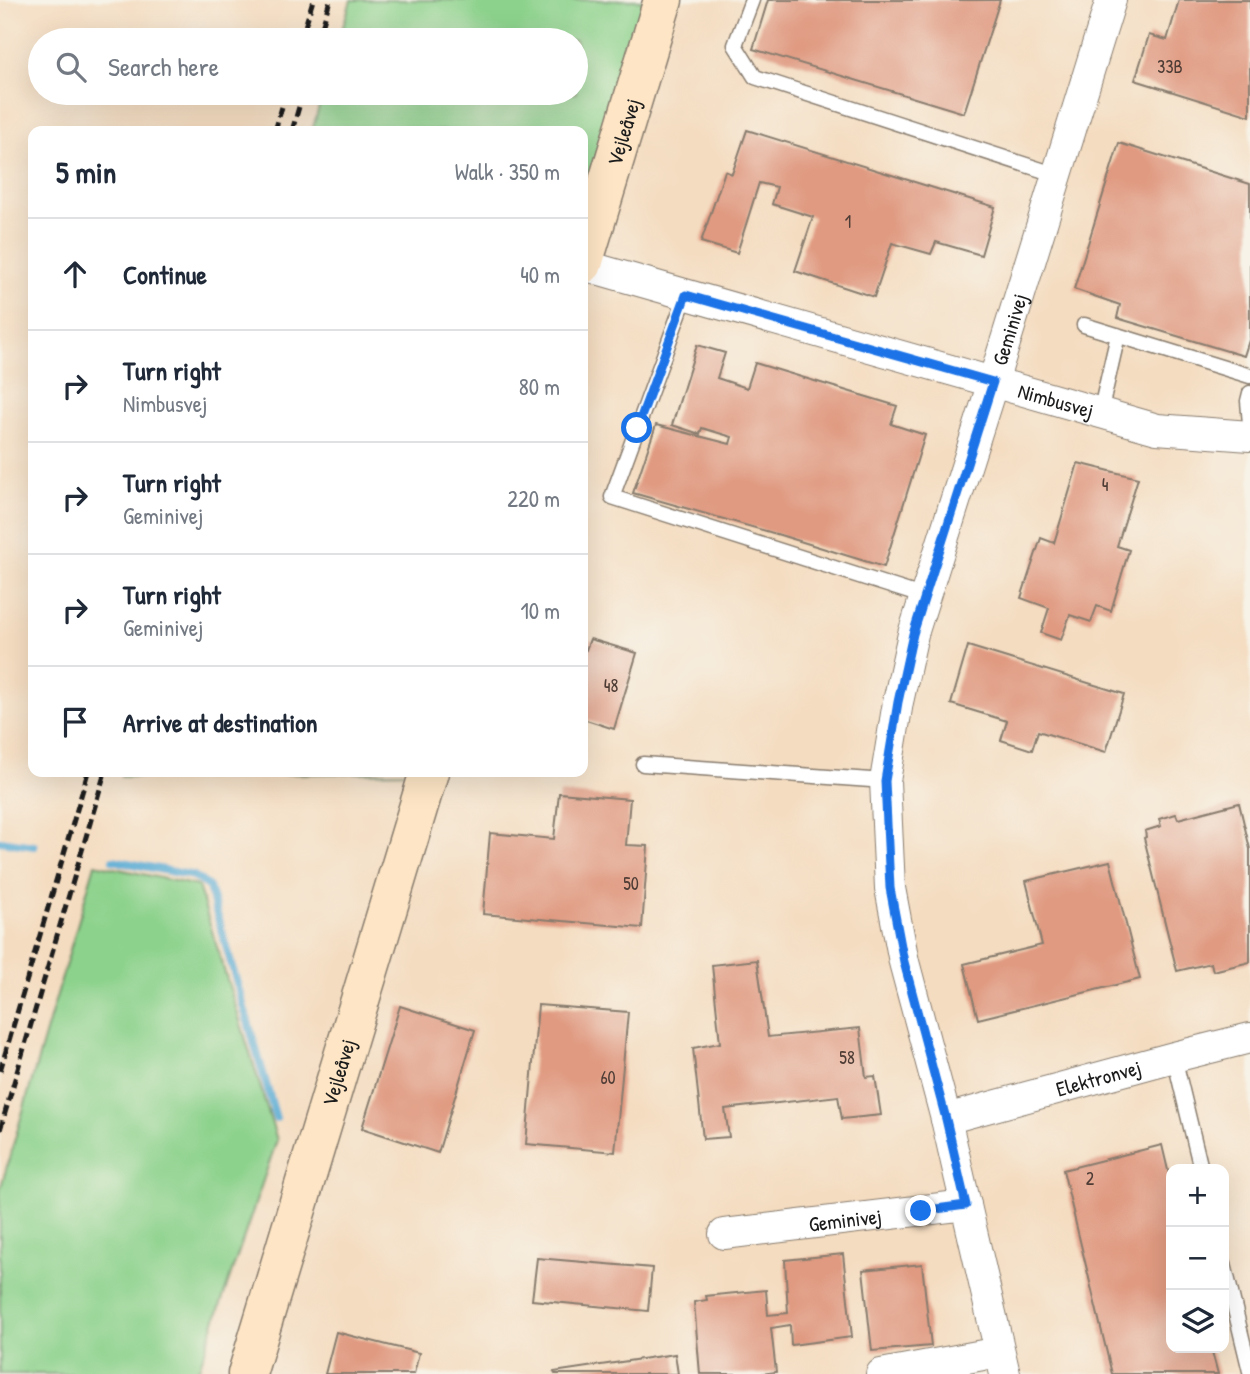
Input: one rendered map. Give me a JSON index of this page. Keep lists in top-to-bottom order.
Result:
{
  "streets": {
    "street": [
      "Vejleåvej",
      "Geminivej",
      "Nimbusvej",
      "Elektronvej"
    ]
  },
  "crossings": [
    ["Geminivej", "Nimbusvej"],
    ["Geminivej", "Elektronvej"]
  ],
  "house_numbers": [
    "33B",
    "1",
    "4",
    "48",
    "50",
    "58",
    "60",
    "2"
  ],
  "page": {
    "search": "Search here",
    "heading": ["5 min", "Walk · 350 m"],
    "list": [
      ["Continue", "40 m"],
      ["Turn right", "Nimbusvej", "80 m"],
      ["Turn right", "Geminivej", "220 m"],
      ["Turn right", "Geminivej", "10 m"],
      "Arrive at destination"
    ],
    "map_buttons": ["+", "−"]
  }
}
